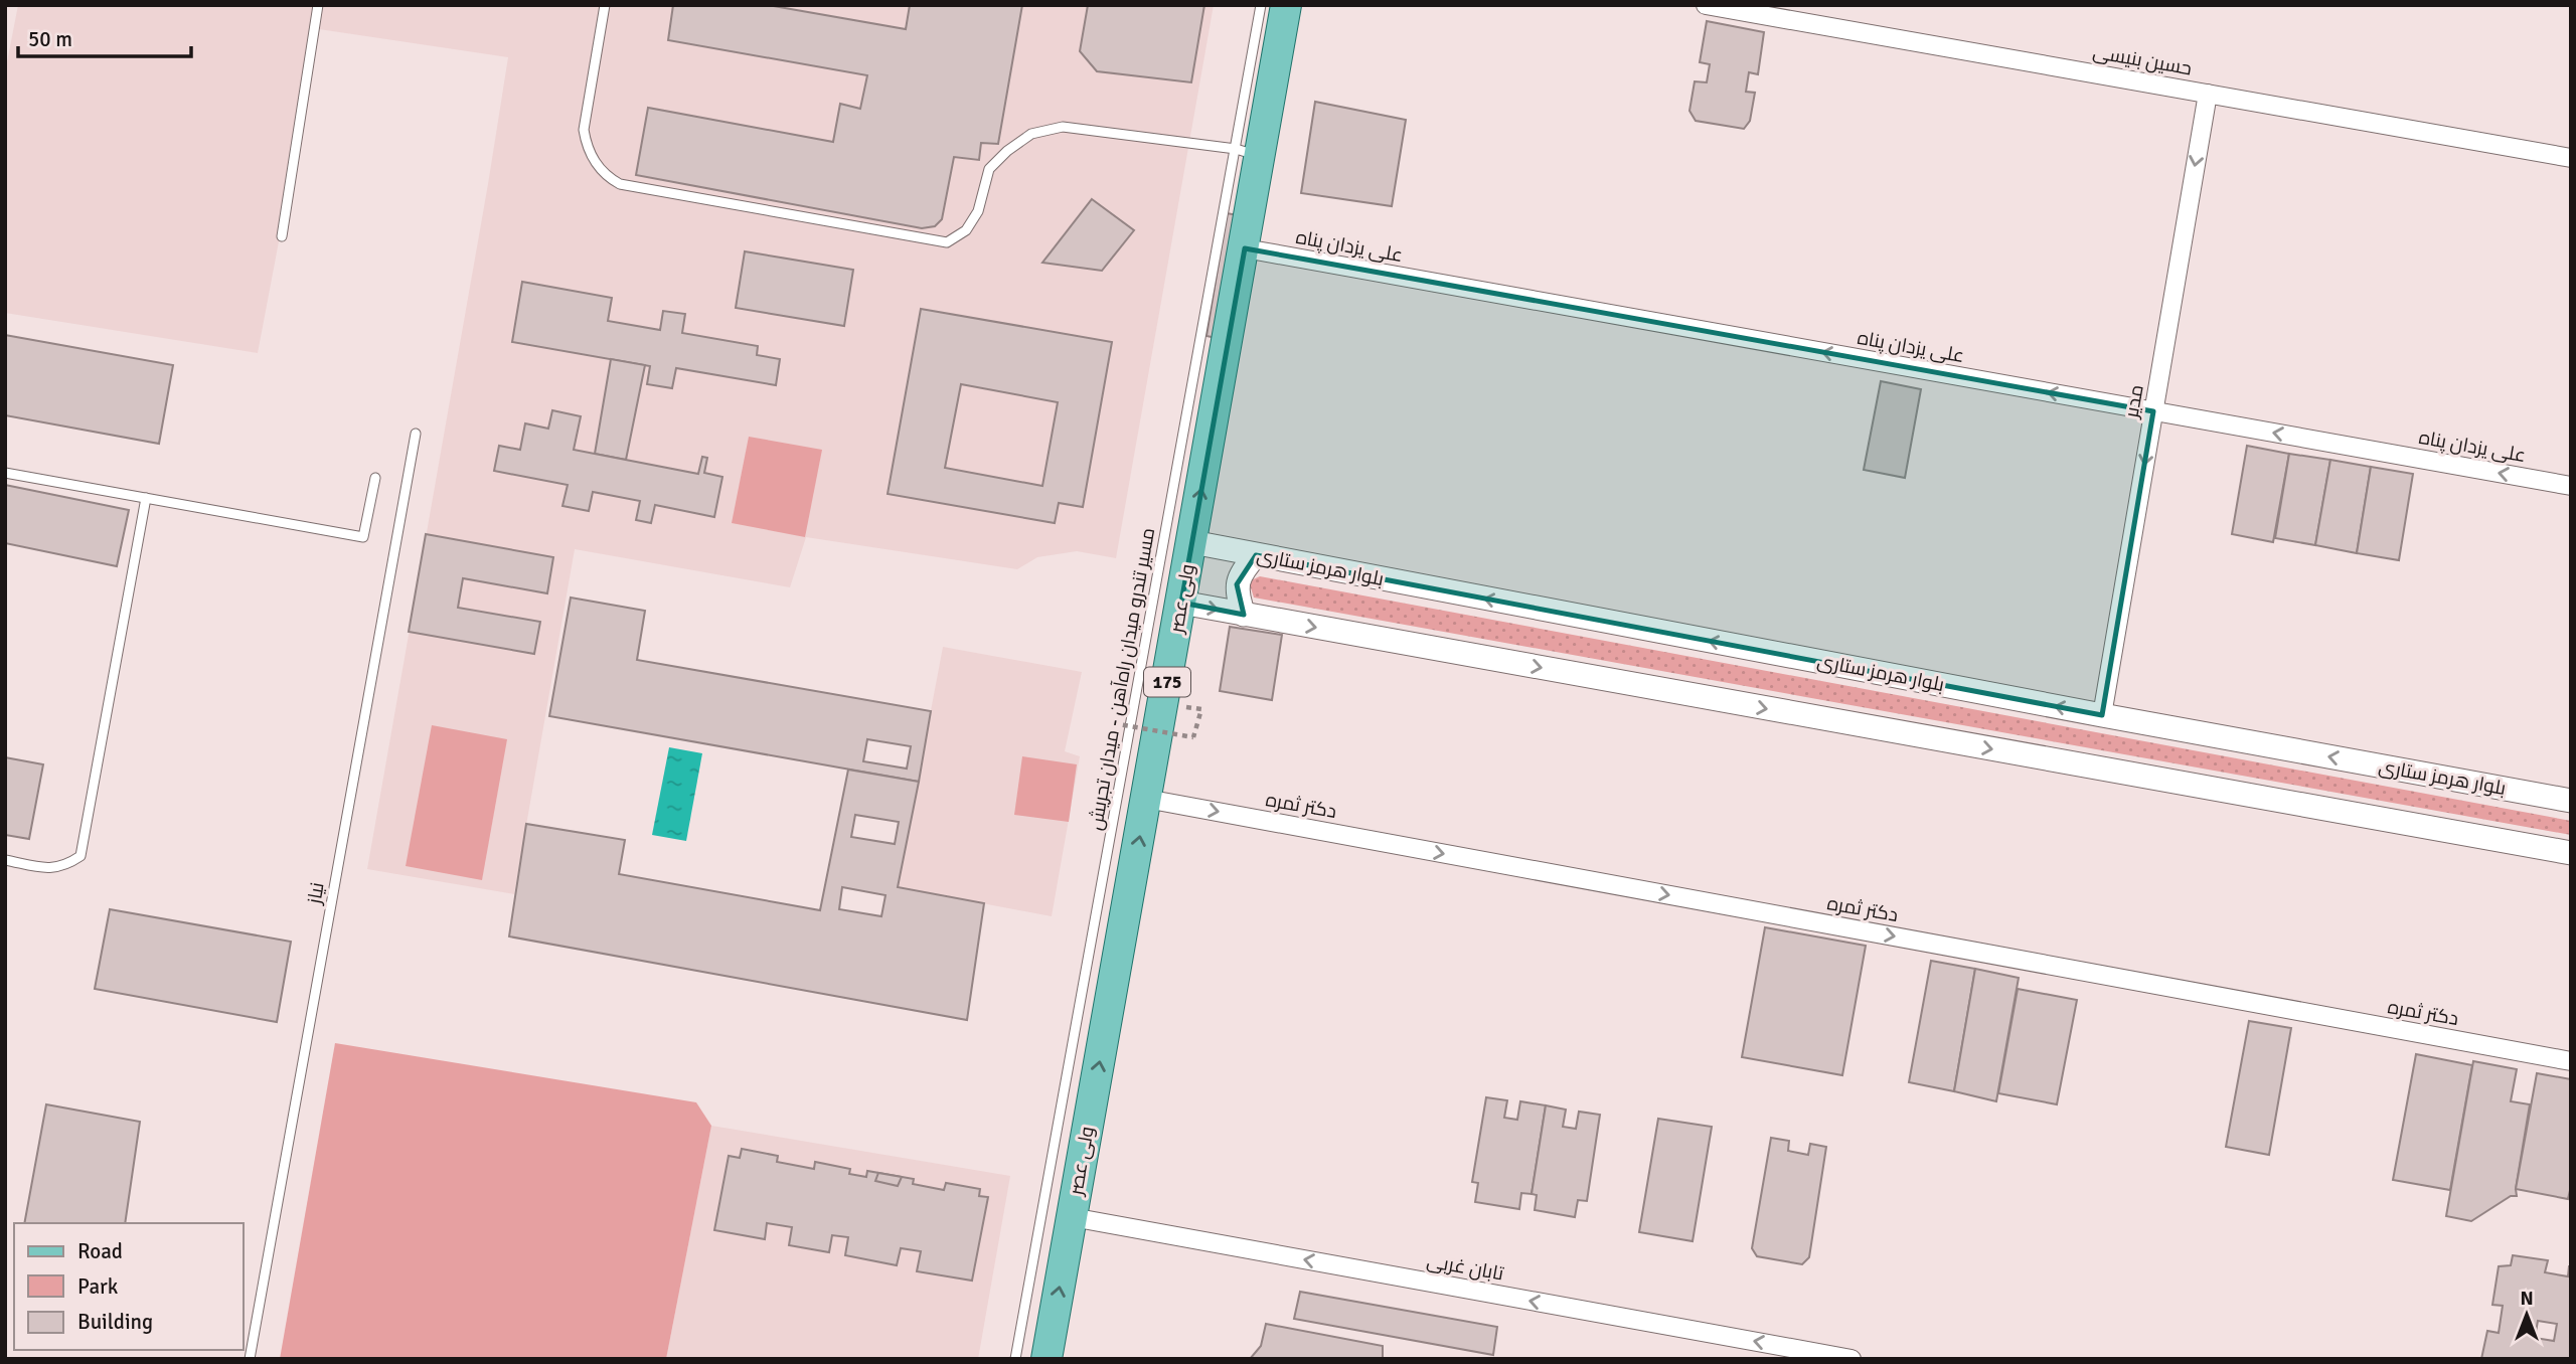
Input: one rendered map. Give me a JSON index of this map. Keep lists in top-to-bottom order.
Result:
{
  "streets": {
    "main road": ["ولی عصر", "175"],
    "street": [
      "حسین بنیسی",
      "علی یزدان پناه",
      "مدیر",
      "بلوار هرمز ستاری",
      "دکتر ثمره",
      "تابان غربی"
    ],
    "lane": ["مسیر تندرو میدان راه‌آهن - میدان تجریش", "نیاز"]
  },
  "crossings": [
    ["حسین بنیسی", "مدیر"],
    ["علی یزدان پناه", "مدیر"],
    ["علی یزدان پناه", "ولی عصر"],
    ["مدیر", "بلوار هرمز ستاری"],
    ["بلوار هرمز ستاری", "ولی عصر"],
    ["ولی عصر", "مسیر تندرو میدان راه‌آهن - میدان تجریش"],
    ["ولی عصر", "دکتر ثمره"],
    ["ولی عصر", "تابان غربی"]
  ],
  "one_way": [
    "علی یزدان پناه",
    "مدیر",
    "ولی عصر",
    "دکتر ثمره",
    "تابان غربی"
  ],
  "legend": ["Road", "Park", "Building"],
  "scale_bar": "50 m",
  "north": "top"
}
